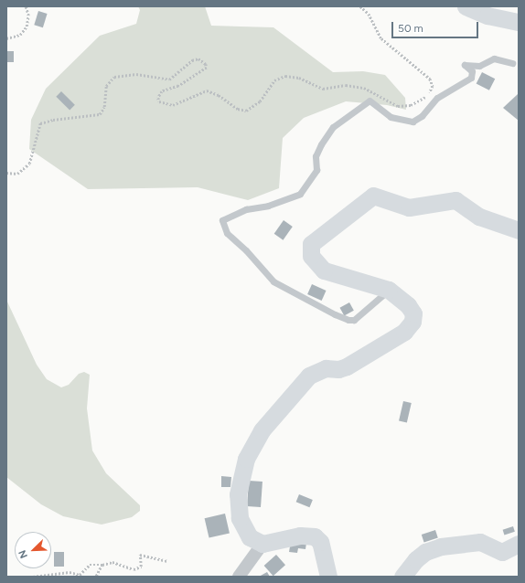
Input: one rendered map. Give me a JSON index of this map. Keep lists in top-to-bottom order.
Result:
{
  "scale_bar": "50 m",
  "north": "bottom left"
}
